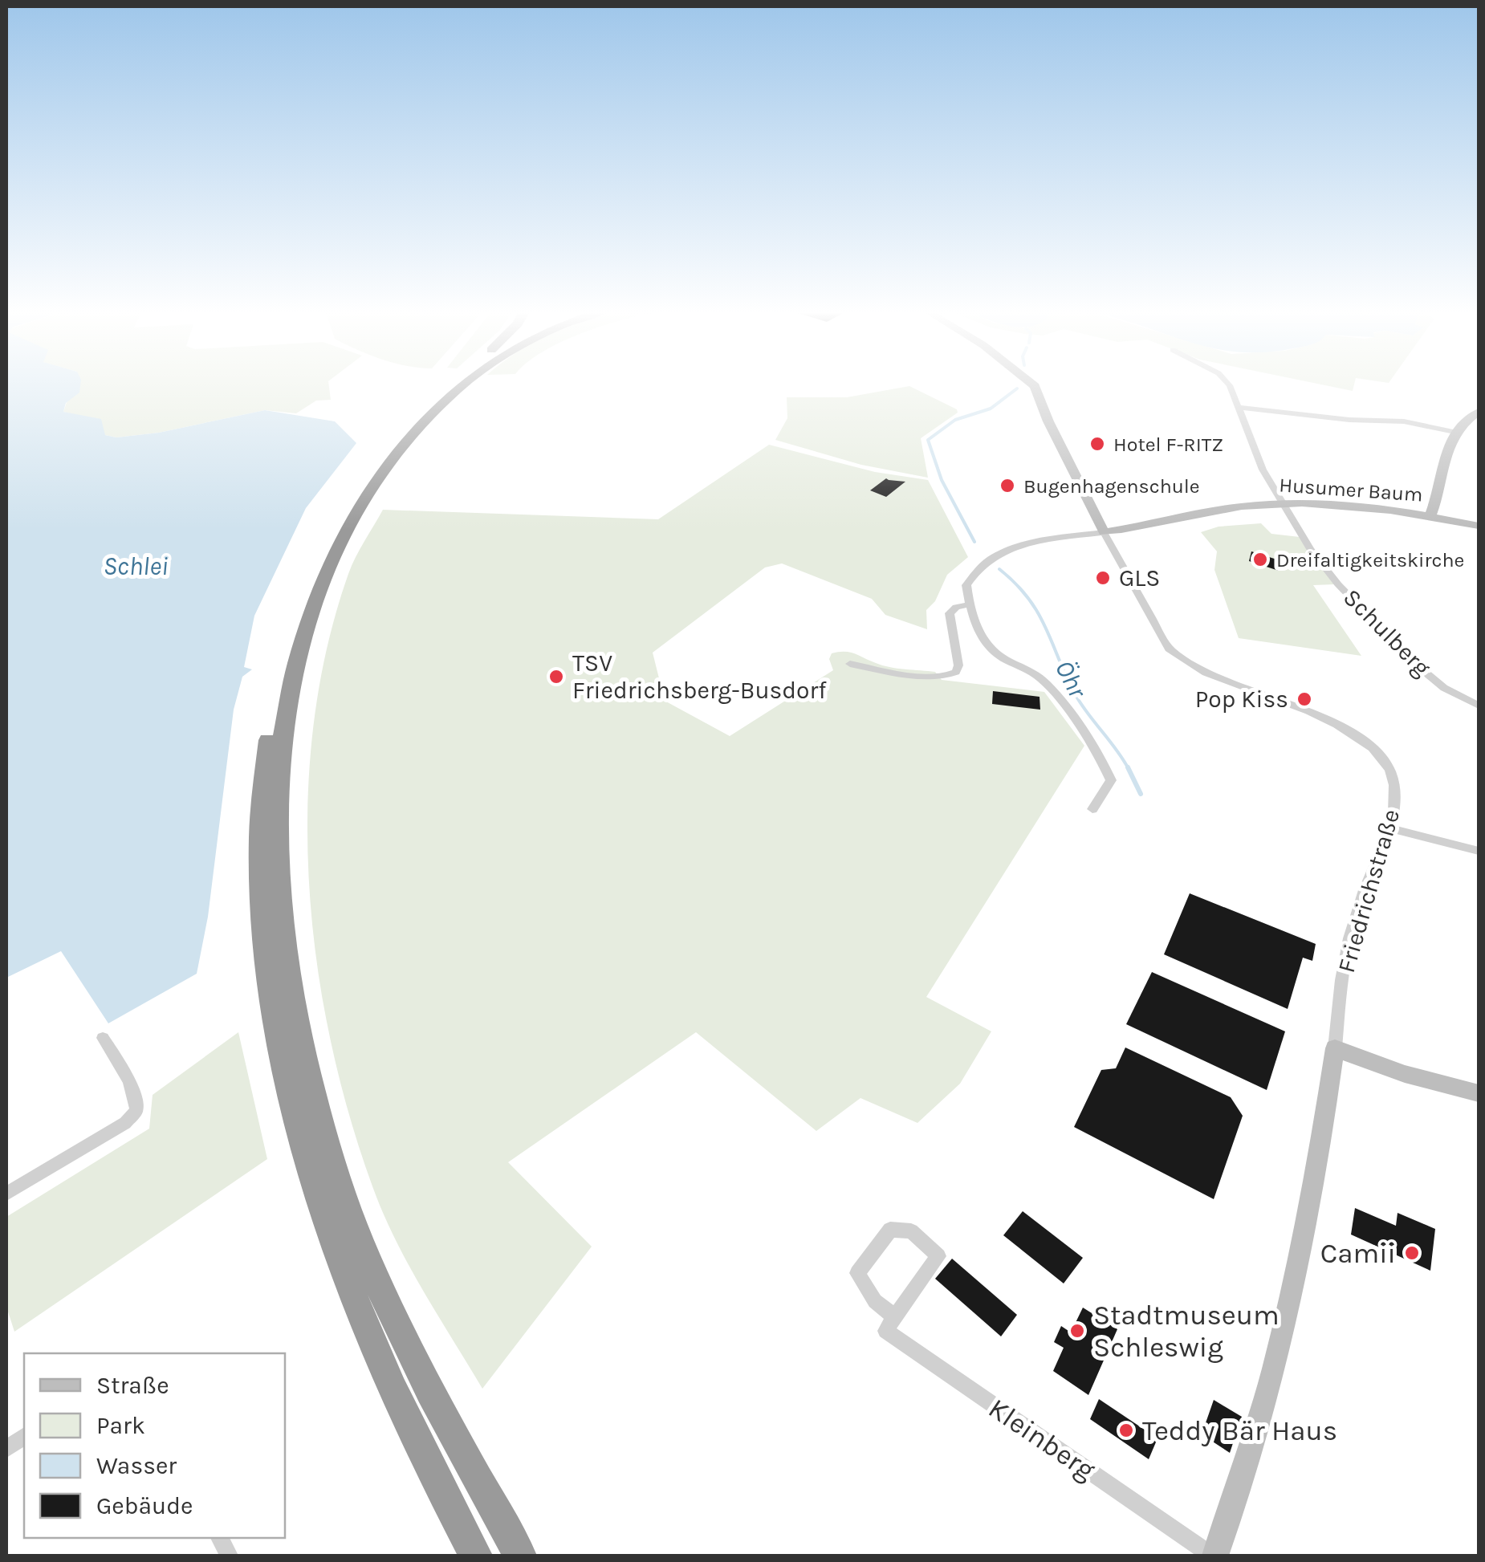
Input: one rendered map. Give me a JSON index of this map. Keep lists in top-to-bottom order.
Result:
{
  "streets": {
    "street": [
      "Husumer Baum",
      "Schulberg",
      "Friedrichstraße",
      "Kleinberg"
    ]
  },
  "crossings": [
    ["Husumer Baum", "Schulberg"],
    ["Husumer Baum", "Friedrichstraße"],
    ["Friedrichstraße", "Kleinberg"]
  ],
  "water": ["Schlei", "Öhr"],
  "places": [
    "Hotel F-RITZ",
    "Bugenhagenschule",
    "Dreifaltigkeitskirche",
    "GLS",
    "TSV Friedrichsberg-Busdorf",
    "Pop Kiss",
    "Camii",
    "Stadtmuseum Schleswig",
    "Teddy Bär Haus"
  ],
  "legend": [
    "Straße",
    "Park",
    "Wasser",
    "Gebäude"
  ]
}
